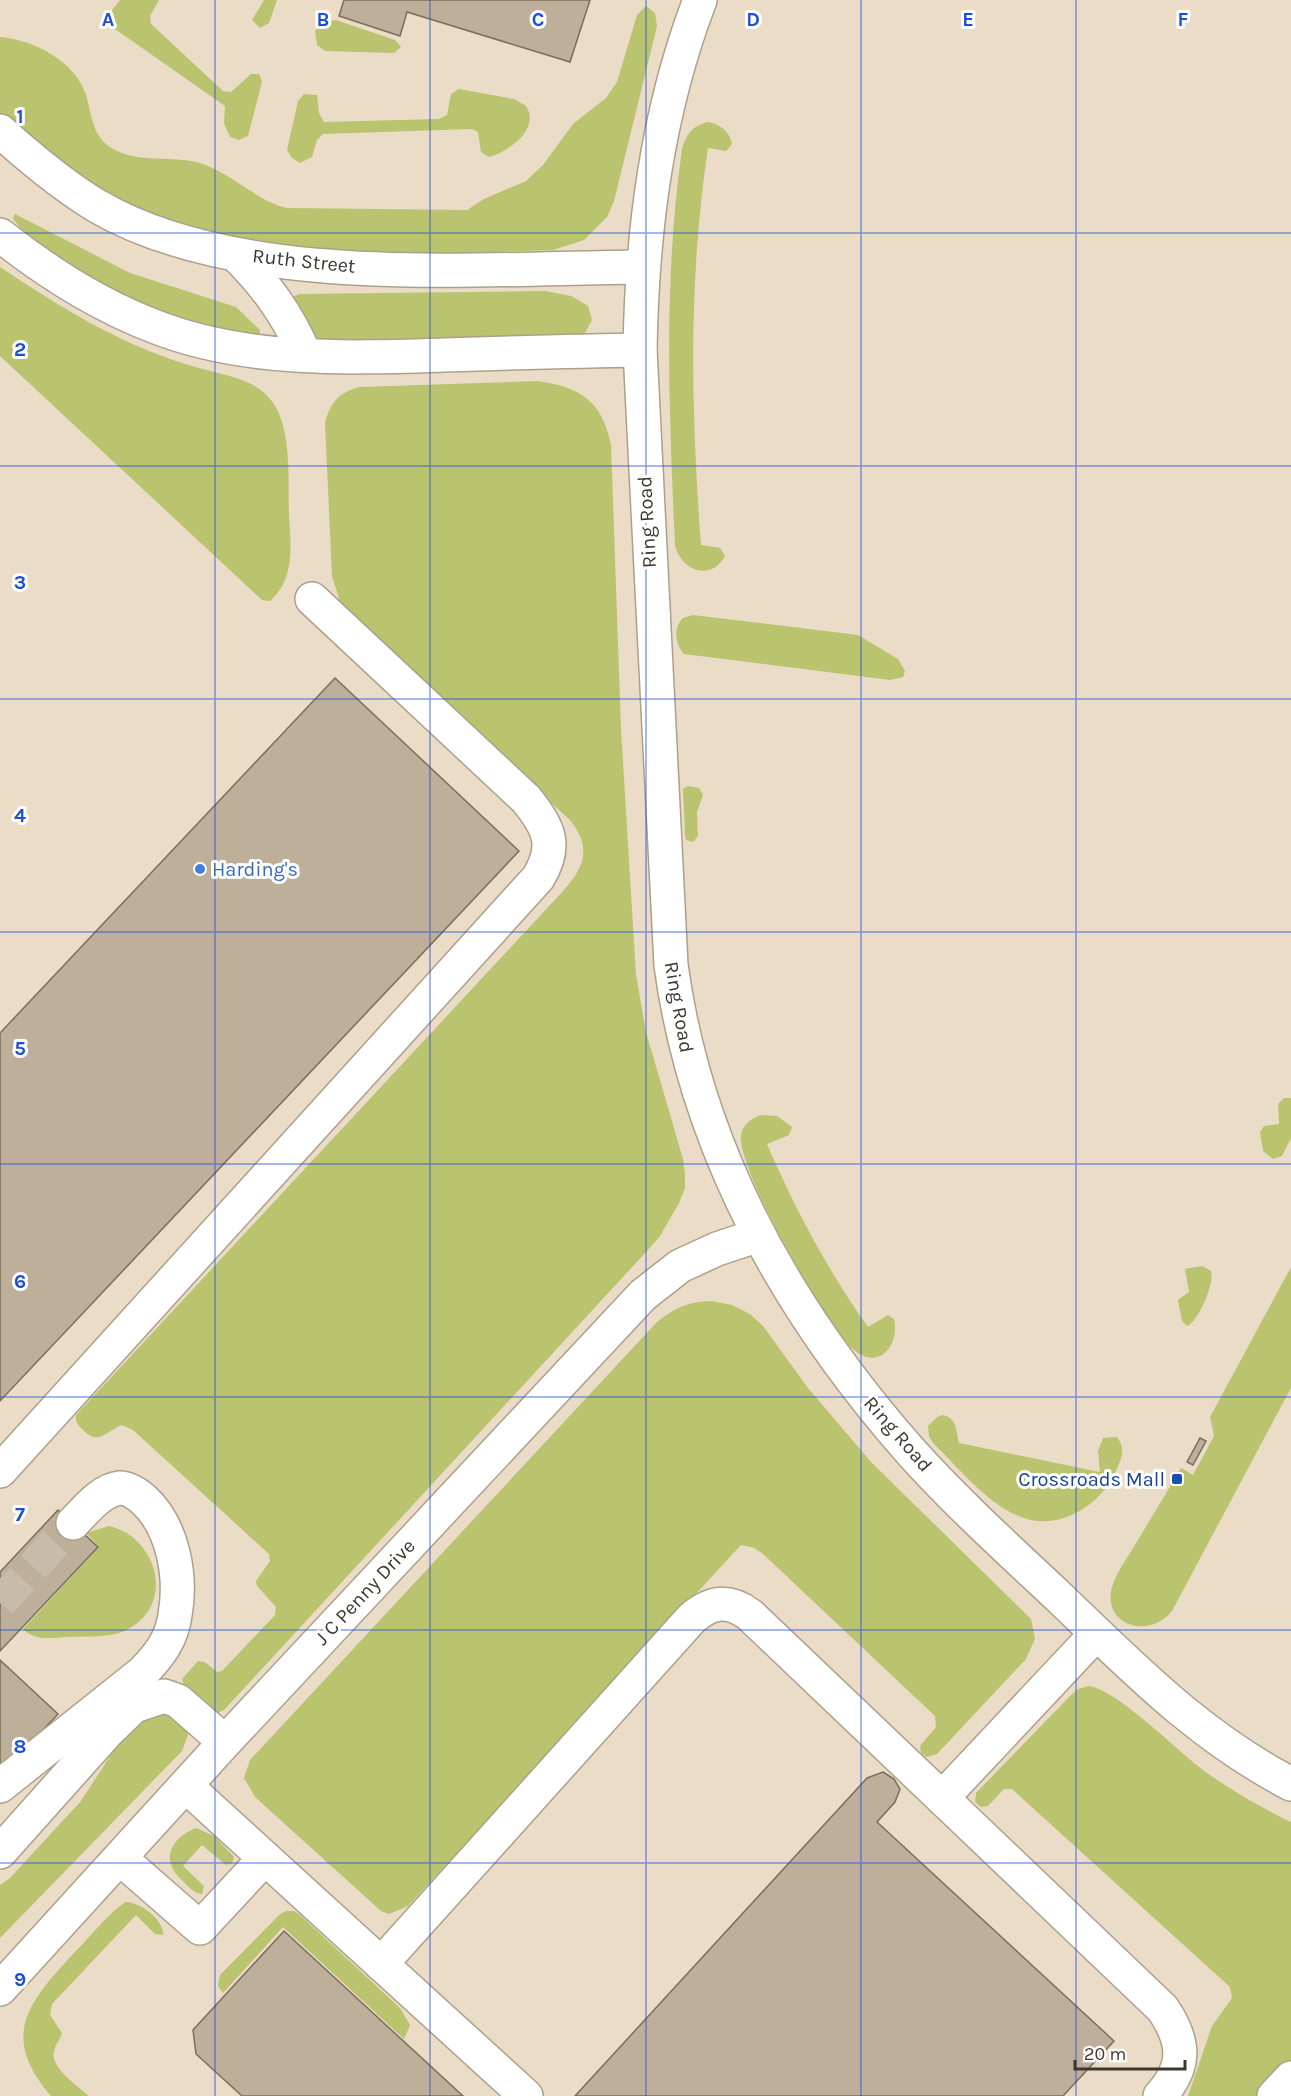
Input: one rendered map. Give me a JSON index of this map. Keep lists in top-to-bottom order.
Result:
{
  "streets": {
    "street": ["Ruth Street", "Ring Road", "J C Penny Drive"]
  },
  "crossings": [
    ["Ruth Street", "Ring Road"],
    ["Ring Road", "J C Penny Drive"]
  ],
  "places": {
    "other": ["Harding's"],
    "transit": ["Crossroads Mall"]
  },
  "scale_bar": "20 m",
  "grid": {
    "columns": [
      "A",
      "B",
      "C",
      "D",
      "E",
      "F"
    ],
    "rows": [
      "1",
      "2",
      "3",
      "4",
      "5",
      "6",
      "7",
      "8",
      "9"
    ]
  }
}
